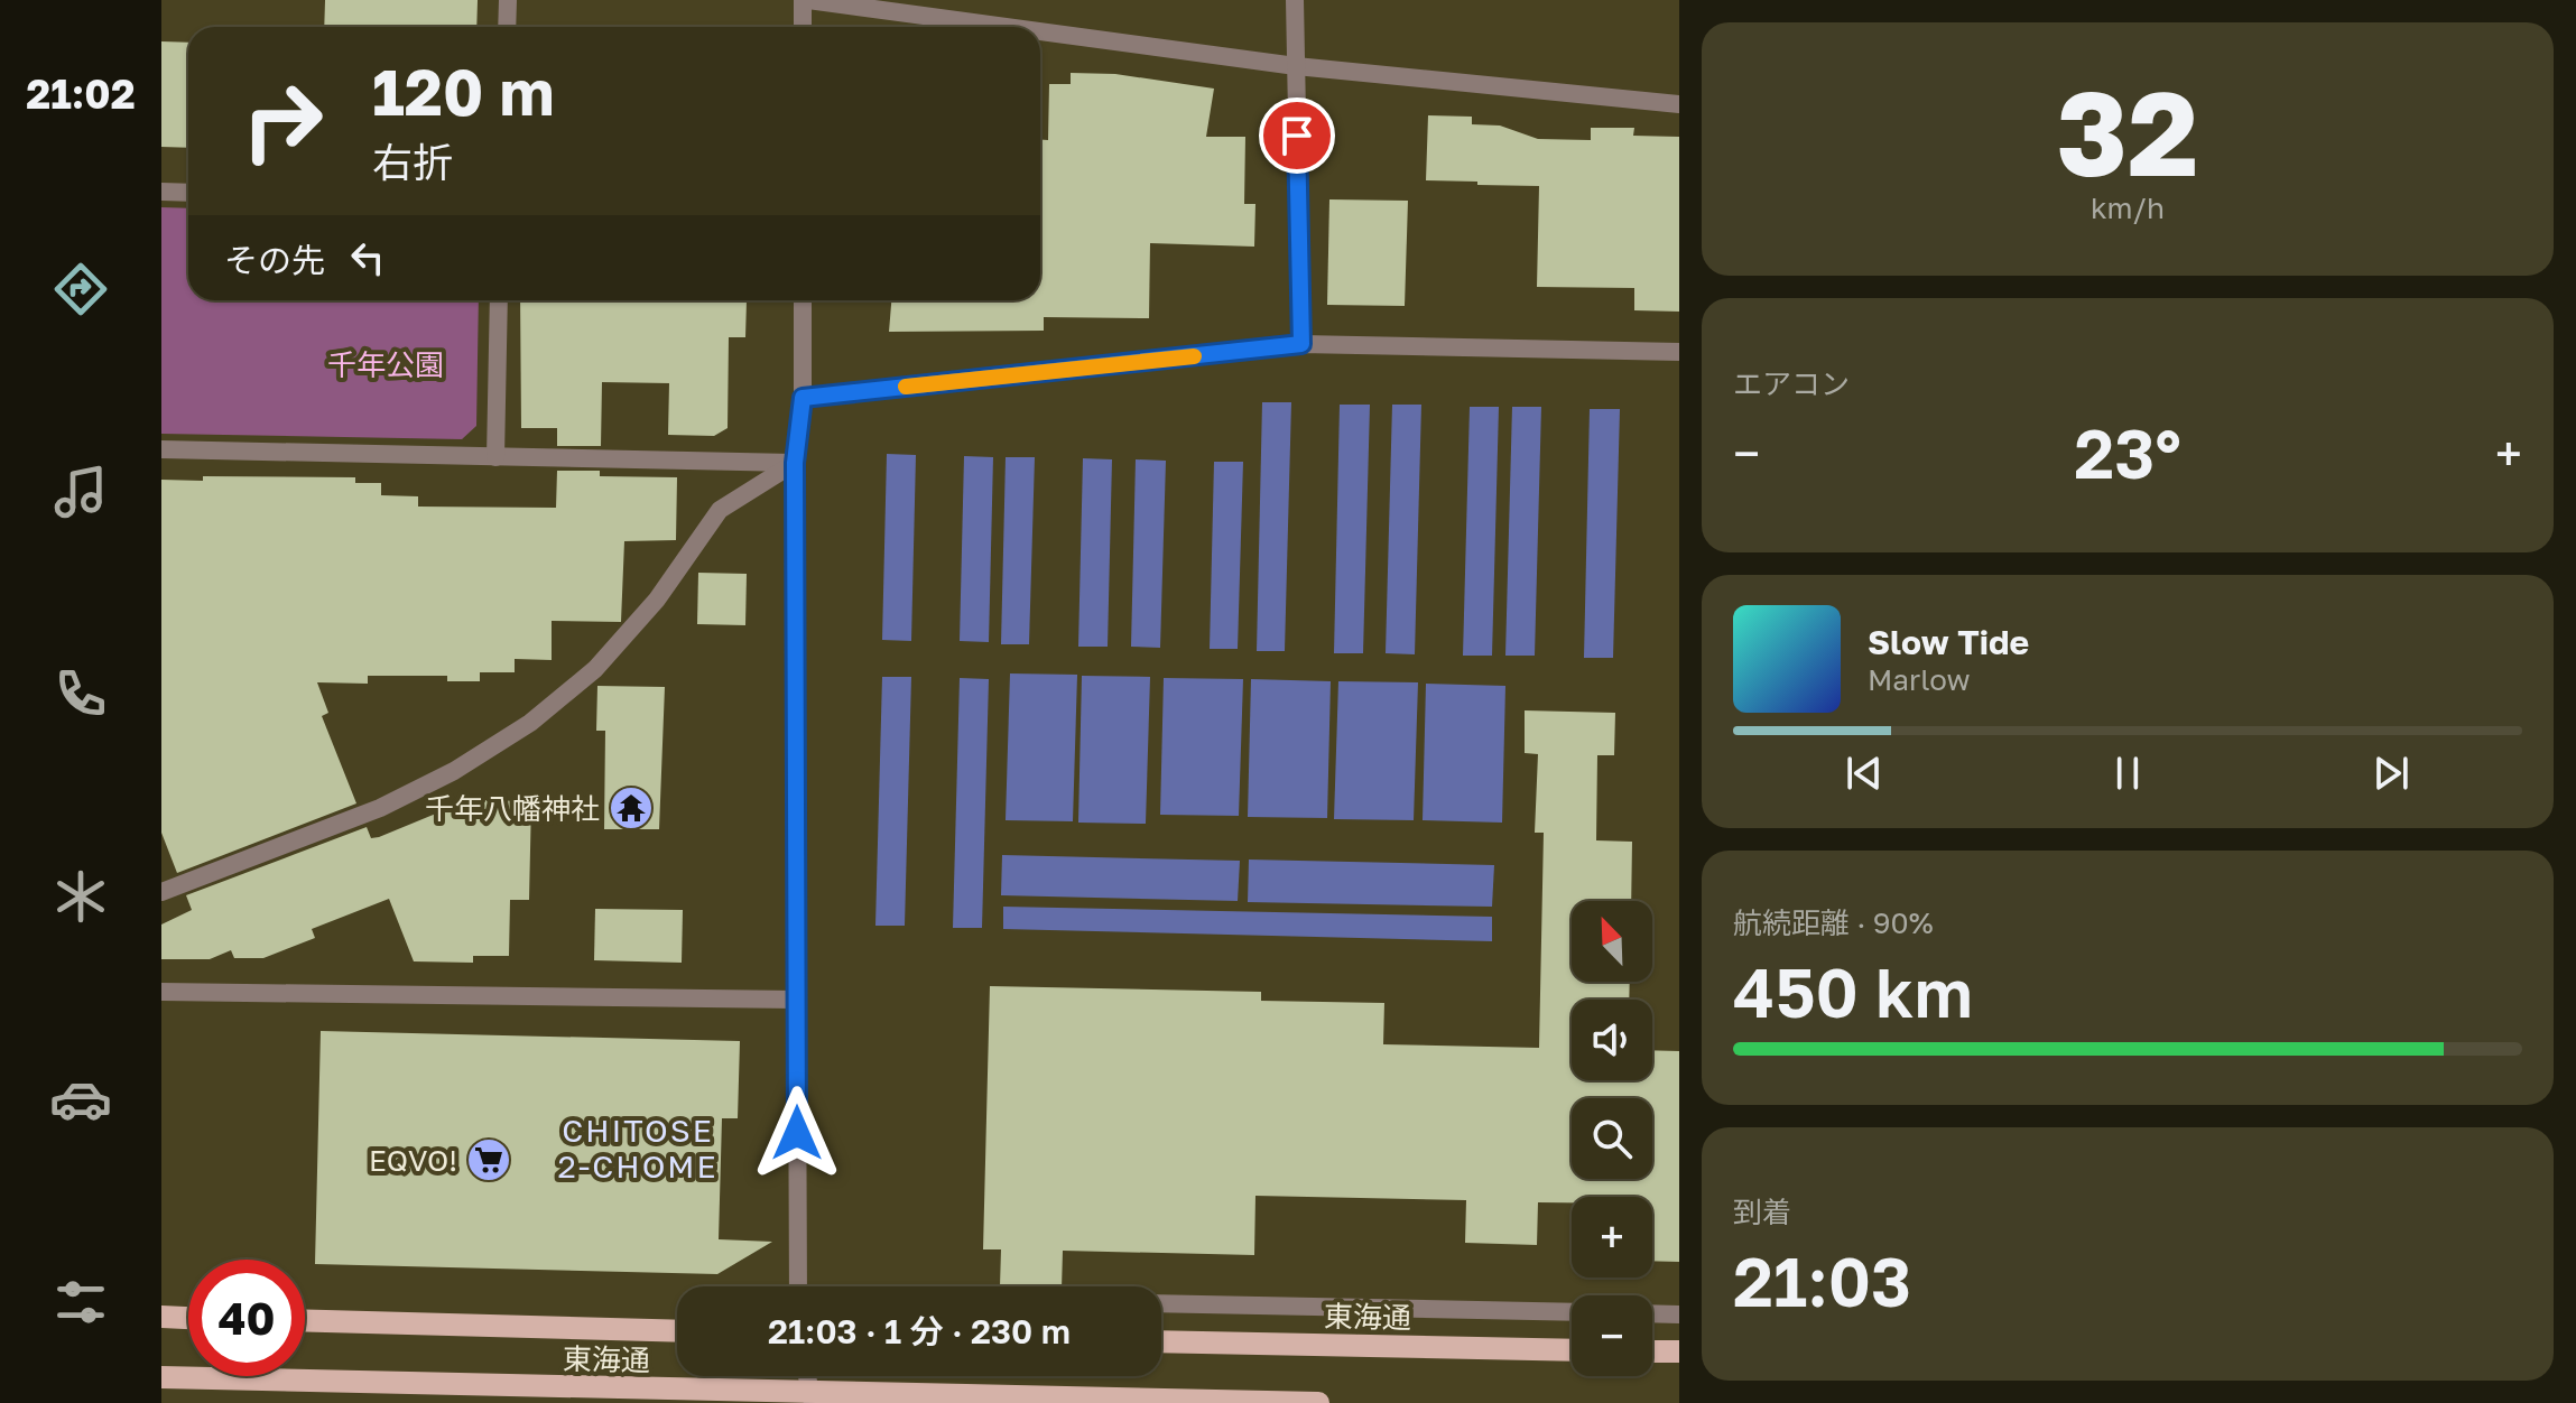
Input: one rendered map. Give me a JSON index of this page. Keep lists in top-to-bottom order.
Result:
{
  "streets": {
    "main road": ["東海通"]
  },
  "districts": ["CHITOSE 2-CHOME"],
  "parks": ["千年公園"],
  "places": {
    "temple": ["千年八幡神社"],
    "supermarket": ["EQVO!"]
  },
  "north": "top left",
  "page": {
    "tabs": "21:02",
    "tile": [
      ["32", "km/h"],
      "エアコン",
      ["航続距離 · 90%", "450 km"],
      ["到着", "21:03"]
    ],
    "turn": ["120 m", "右折"],
    "then": "その先",
    "heat": ["−", "23°", "+"],
    "song": ["Slow Tide", "Marlow"],
    "map_buttons": ["+", "−"],
    "limit": "40",
    "trip": "21:03 · 1 分 · 230 m"
  }
}
